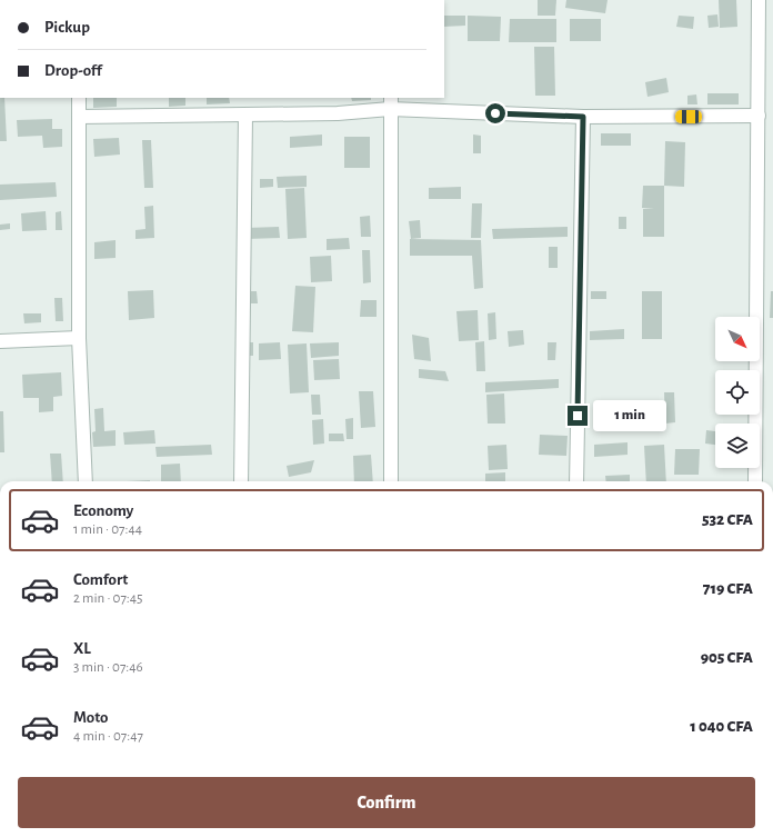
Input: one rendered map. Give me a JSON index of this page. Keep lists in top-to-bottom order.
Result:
{
  "north": "bottom right",
  "page": {
    "banner": ["Pickup", "Drop-off"],
    "bubble": "1 min",
    "list": [
      {
        "name": "Economy",
        "note": "1 min · 07:44",
        "value": "532 CFA"
      },
      {
        "name": "Comfort",
        "note": "2 min · 07:45",
        "value": "719 CFA"
      },
      {
        "name": "XL",
        "note": "3 min · 07:46",
        "value": "905 CFA"
      },
      {
        "name": "Moto",
        "note": "4 min · 07:47",
        "value": "1 040 CFA"
      }
    ],
    "buttons": "Confirm"
  }
}
